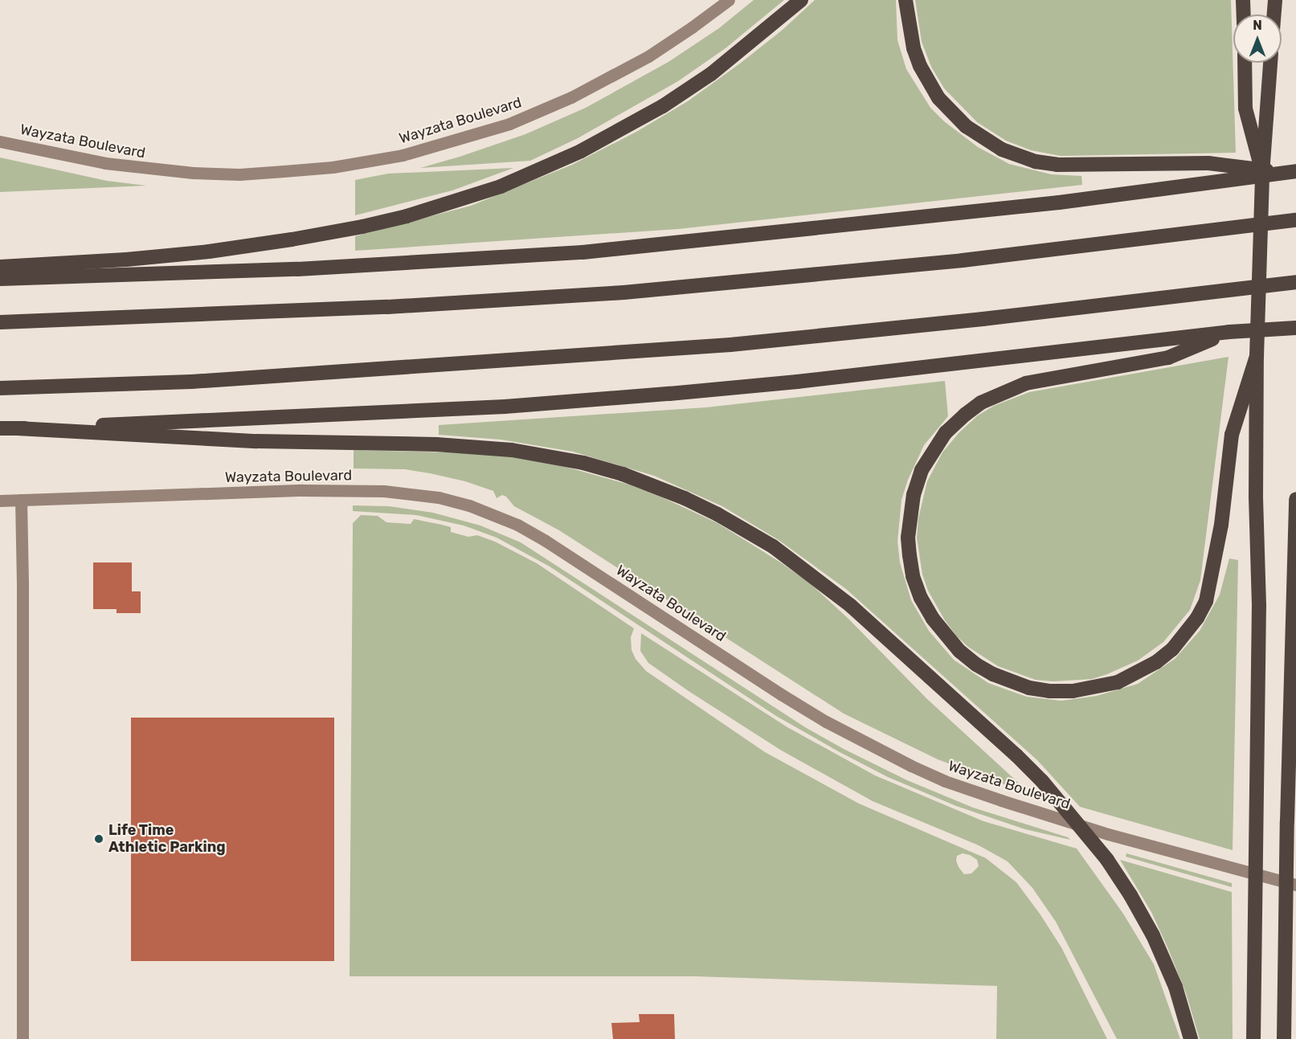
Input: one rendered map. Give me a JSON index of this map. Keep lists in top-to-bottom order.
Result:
{
  "streets": {
    "street": ["Wayzata Boulevard"]
  },
  "places": ["Life Time Athletic Parking"],
  "north": "top"
}
